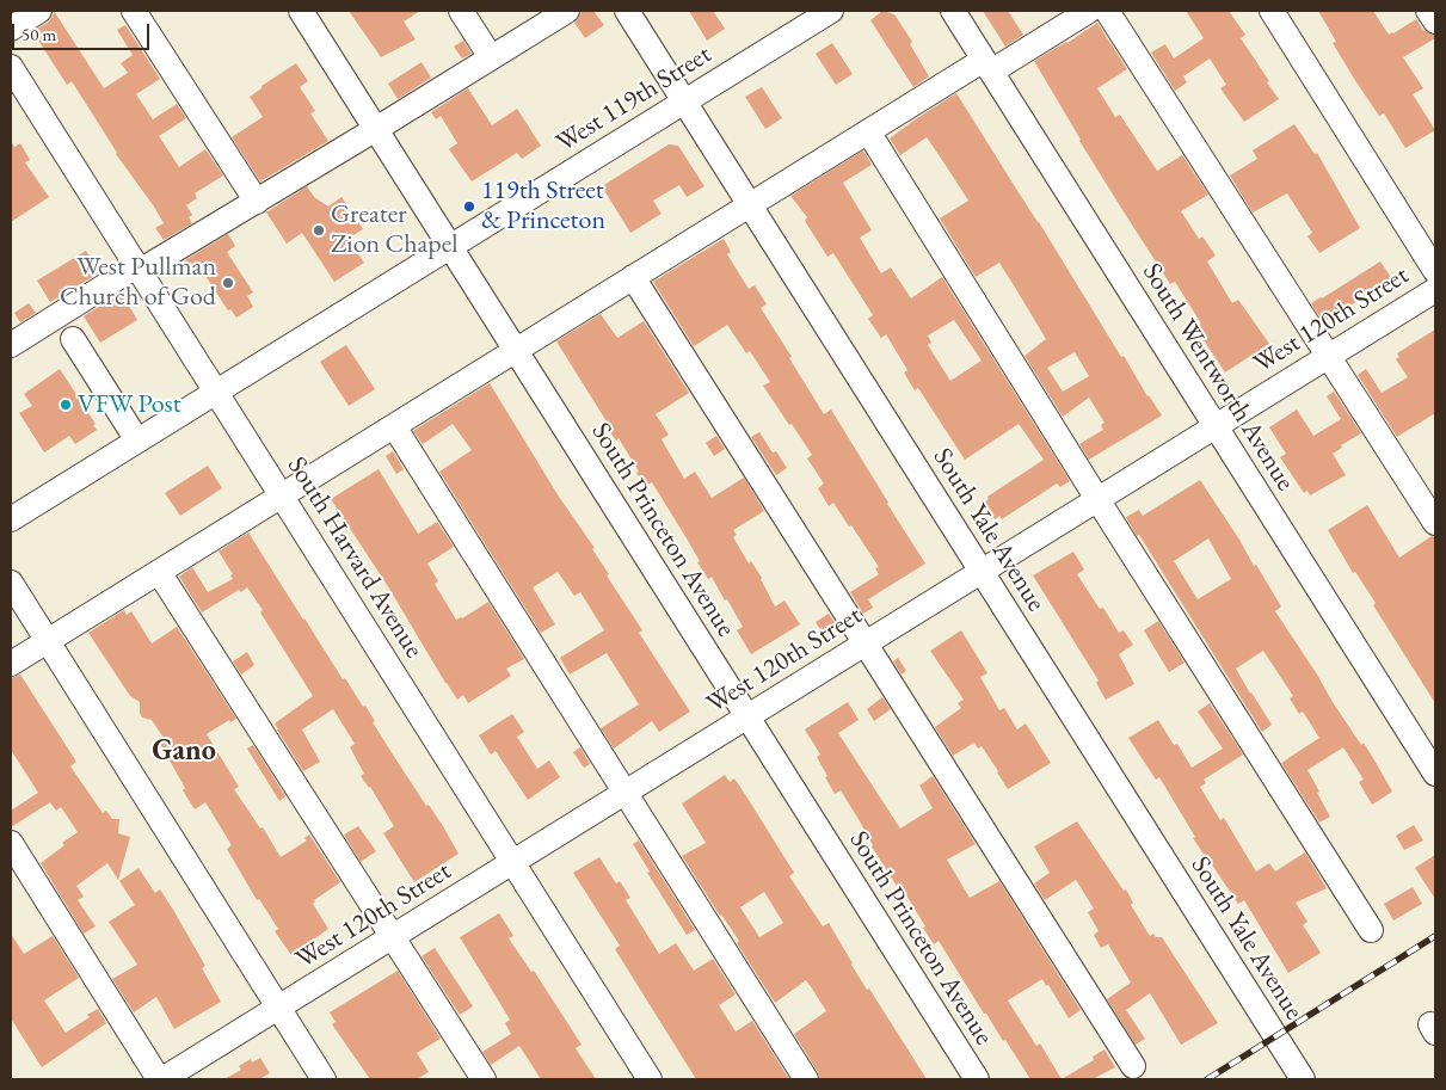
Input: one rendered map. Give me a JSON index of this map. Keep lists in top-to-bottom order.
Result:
{
  "streets": {
    "street": [
      "West 119th Street",
      "West 120th Street",
      "South Wentworth Avenue",
      "South Princeton Avenue",
      "South Yale Avenue",
      "South Harvard Avenue"
    ]
  },
  "crossings": [
    ["West 119th Street", "South Princeton Avenue"],
    ["West 119th Street", "South Yale Avenue"],
    ["West 119th Street", "South Harvard Avenue"],
    ["West 120th Street", "South Wentworth Avenue"],
    ["West 120th Street", "South Princeton Avenue"],
    ["West 120th Street", "South Yale Avenue"],
    ["West 120th Street", "South Harvard Avenue"]
  ],
  "districts": ["Gano"],
  "places": [
    "119th Street & Princeton",
    "Greater Zion Chapel",
    "West Pullman Church of God",
    "VFW Post"
  ],
  "scale_bar": "50 m"
}
